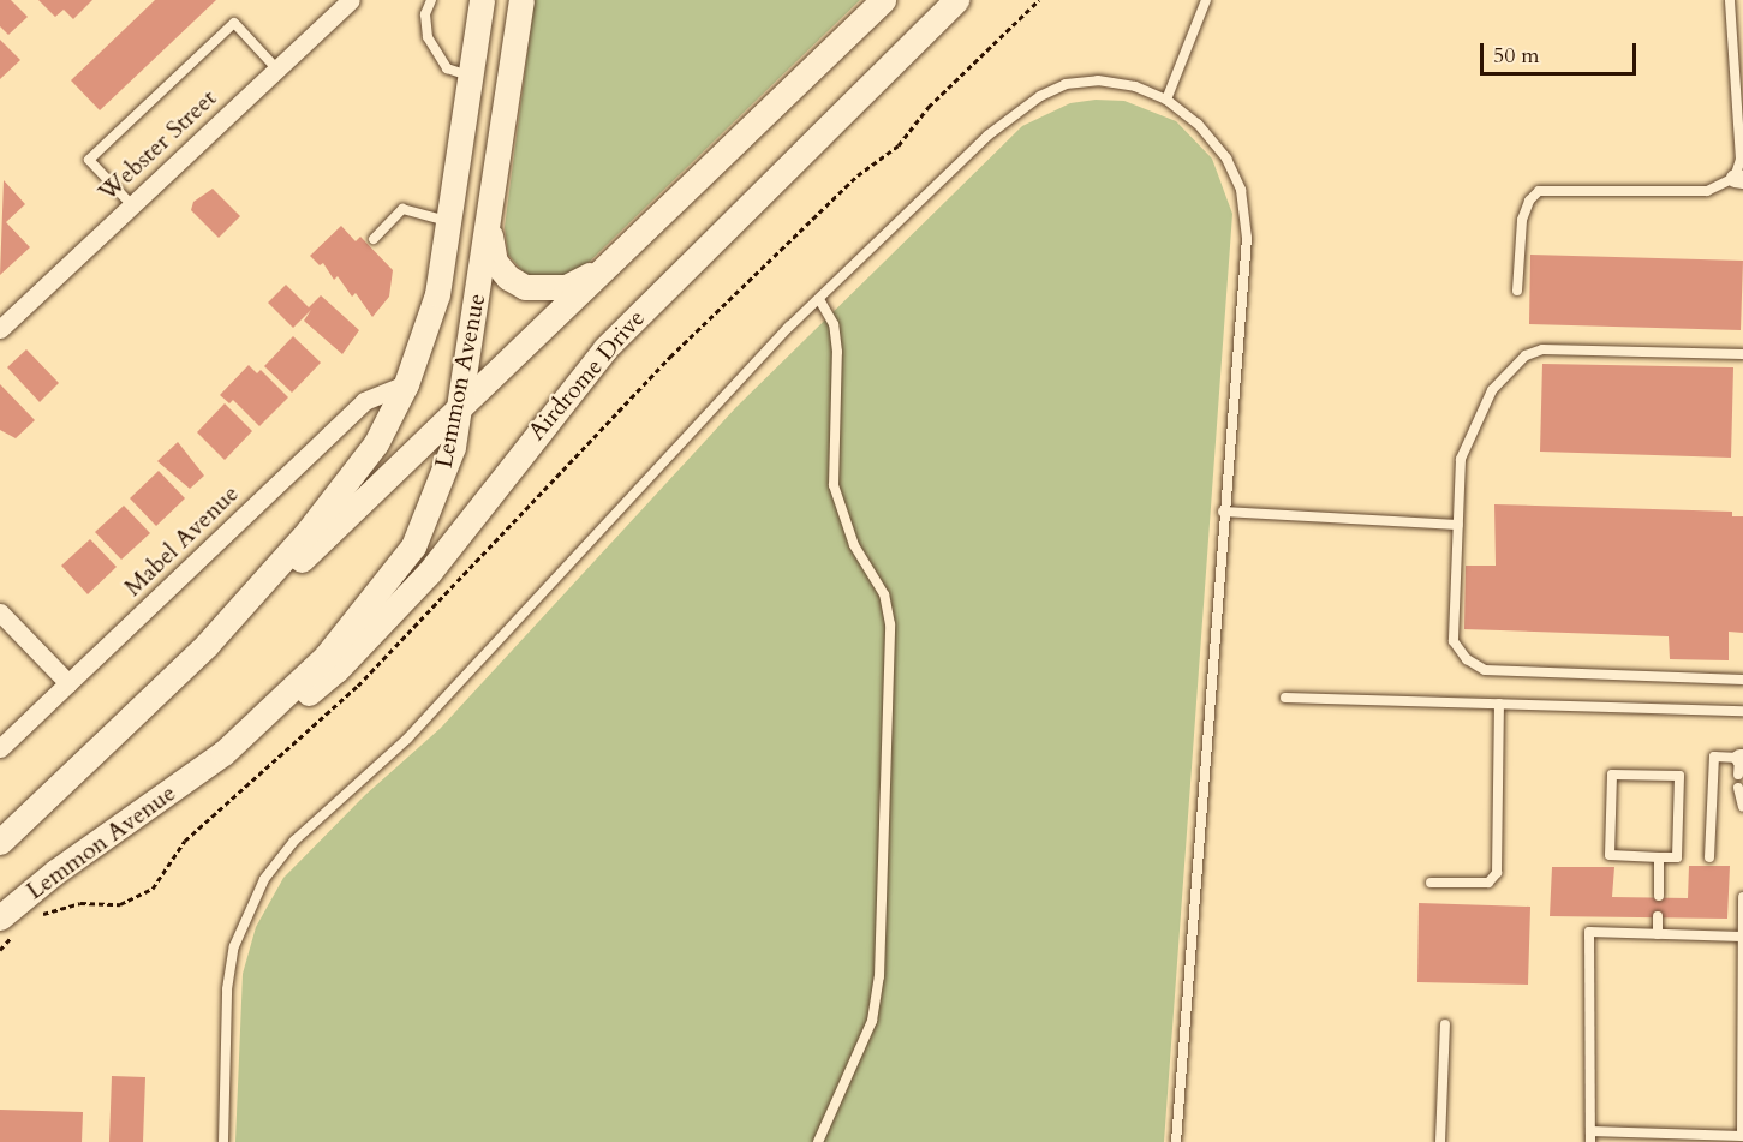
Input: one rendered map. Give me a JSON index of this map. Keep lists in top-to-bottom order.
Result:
{
  "streets": {
    "main road": ["Airdrome Drive", "Lemmon Avenue"],
    "street": ["Webster Street", "Mabel Avenue"]
  },
  "crossings": [
    ["Airdrome Drive", "Lemmon Avenue"],
    ["Lemmon Avenue", "Mabel Avenue"]
  ],
  "scale_bar": "50 m"
}
